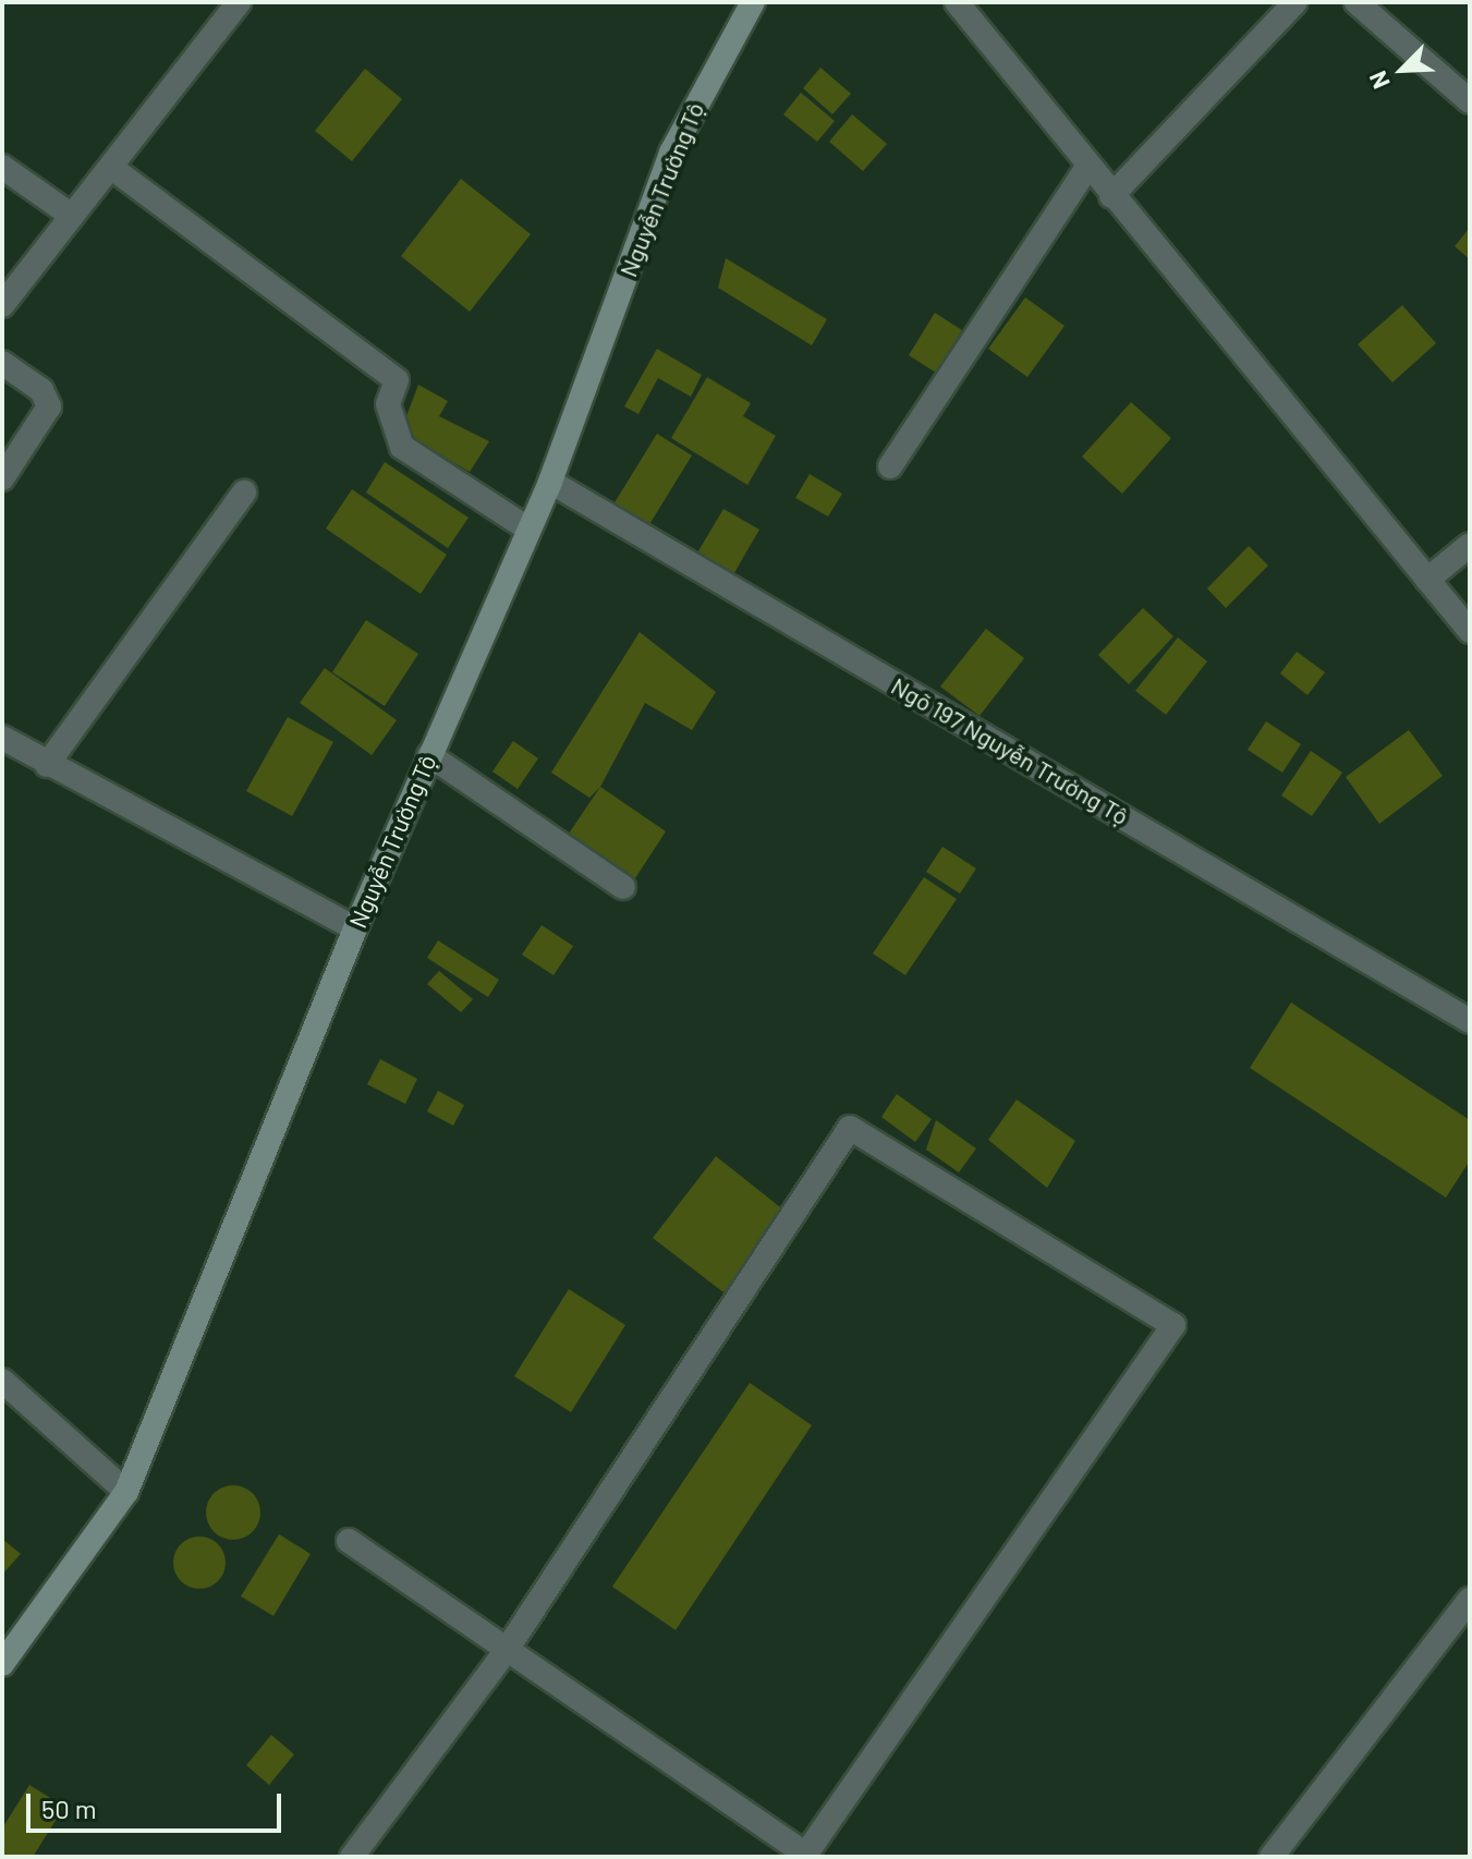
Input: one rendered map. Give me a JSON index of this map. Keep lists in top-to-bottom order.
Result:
{
  "streets": {
    "main road": ["Nguyễn Trường Tộ"],
    "street": ["Ngõ 197 Nguyễn Trường Tộ"]
  },
  "crossings": [
    ["Nguyễn Trường Tộ", "Ngõ 197 Nguyễn Trường Tộ"]
  ],
  "scale_bar": "50 m",
  "north": "bottom left"
}
